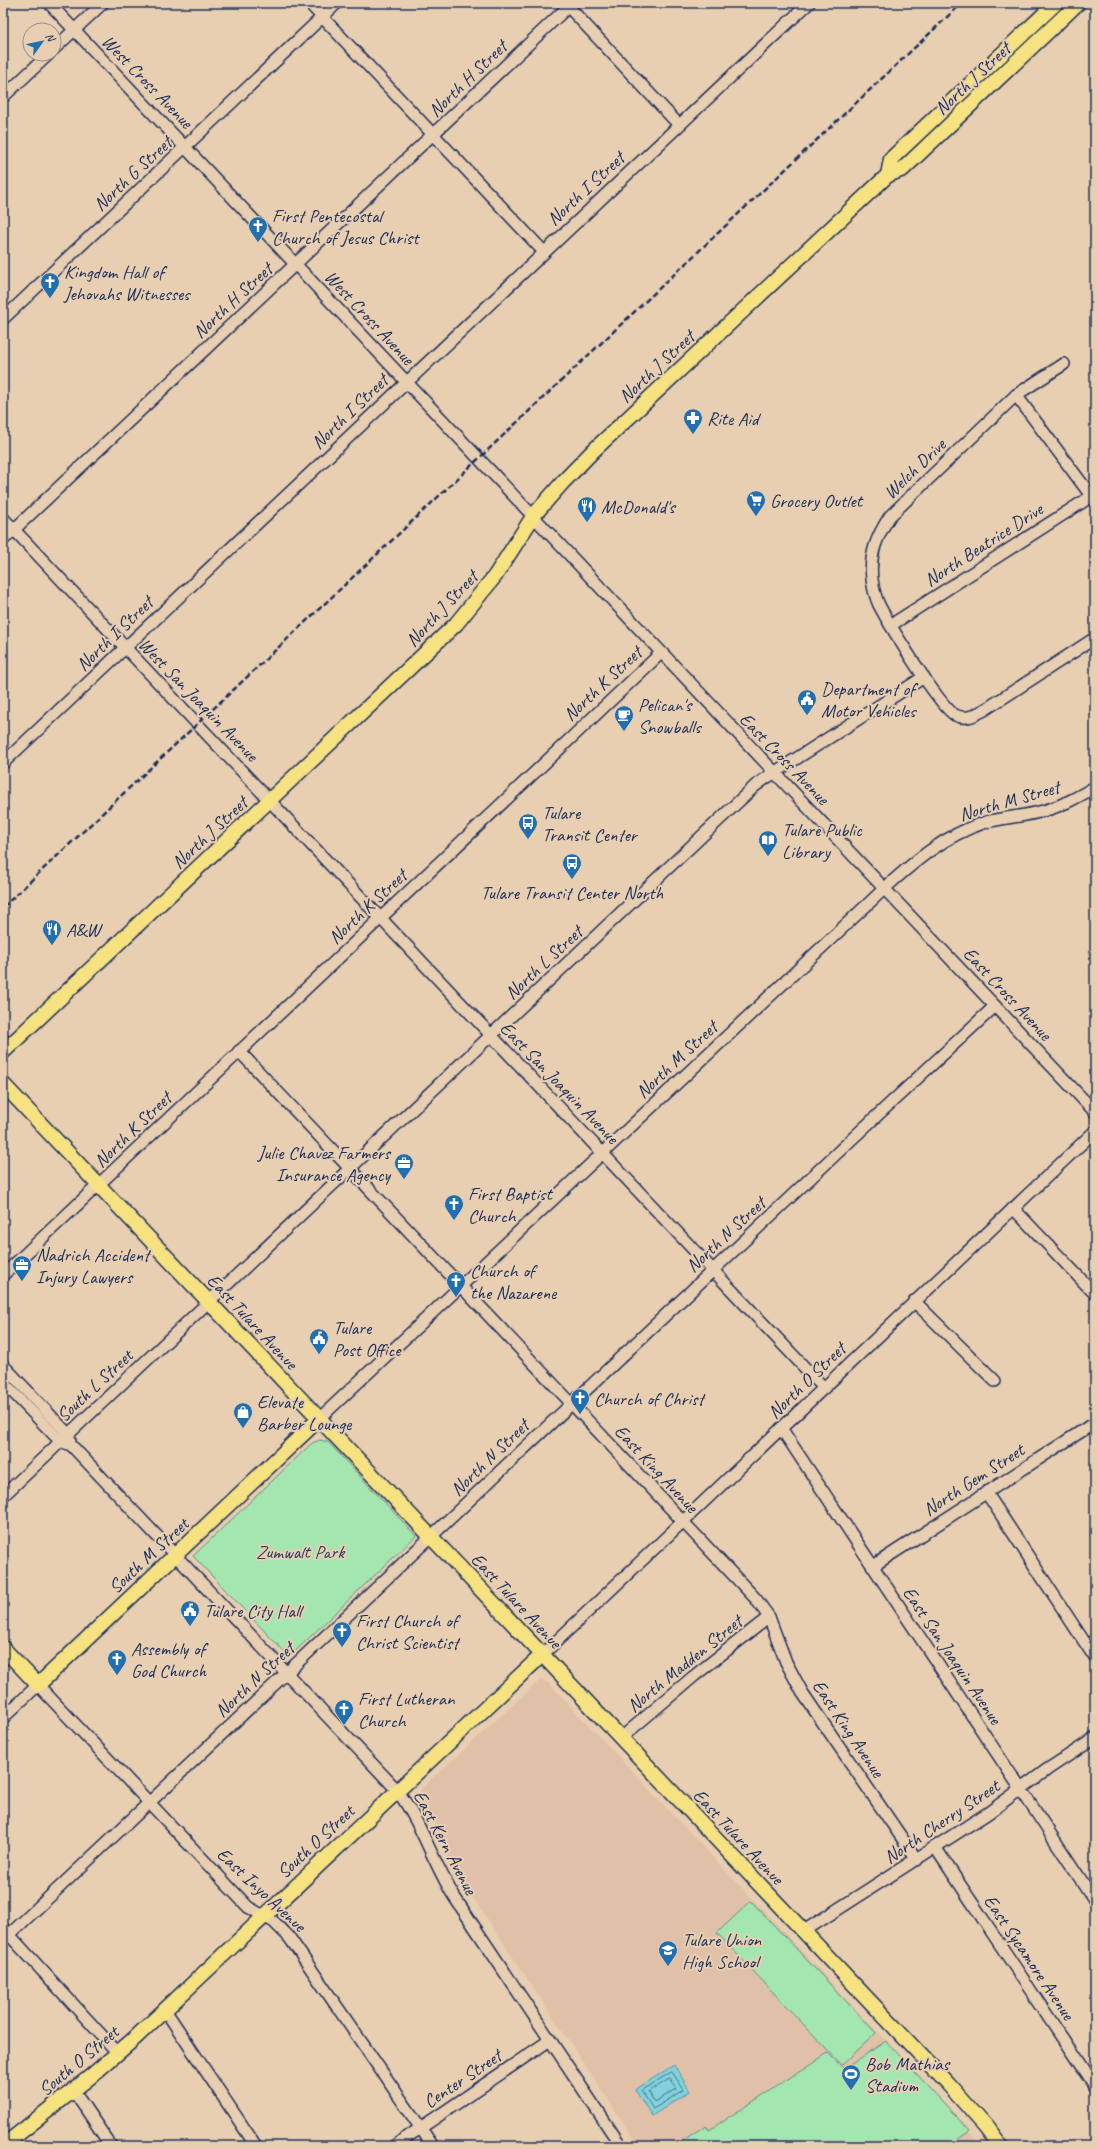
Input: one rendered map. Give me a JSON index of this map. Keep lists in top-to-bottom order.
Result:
{
  "streets": {
    "main road": [
      "North J Street",
      "East Tulare Avenue",
      "South M Street",
      "South O Street",
      "East Inyo Avenue"
    ],
    "street": [
      "North H Street",
      "West Cross Avenue",
      "North G Street",
      "North I Street",
      "Welch Drive",
      "North Beatrice Drive",
      "North K Street",
      "West San Joaquin Avenue",
      "East Cross Avenue",
      "North M Street",
      "North L Street",
      "East San Joaquin Avenue",
      "North N Street",
      "North O Street",
      "South L Street",
      "East King Avenue",
      "North Gem Street",
      "North Madden Street",
      "North Cherry Street",
      "East Kern Avenue",
      "East Sycamore Avenue",
      "Center Street"
    ]
  },
  "crossings": [
    ["North H Street", "West Cross Avenue"],
    ["North H Street", "West San Joaquin Avenue"],
    ["North J Street", "West Cross Avenue"],
    ["North J Street", "West San Joaquin Avenue"],
    ["North J Street", "East Cross Avenue"],
    ["North J Street", "East San Joaquin Avenue"],
    ["West Cross Avenue", "North G Street"],
    ["West Cross Avenue", "North I Street"],
    ["West Cross Avenue", "East Cross Avenue"],
    ["North I Street", "West San Joaquin Avenue"],
    ["Welch Drive", "North Beatrice Drive"],
    ["Welch Drive", "North L Street"],
    ["North K Street", "East Cross Avenue"],
    ["North K Street", "East San Joaquin Avenue"],
    ["North K Street", "East Tulare Avenue"],
    ["North K Street", "East King Avenue"],
    ["West San Joaquin Avenue", "East San Joaquin Avenue"],
    ["East Cross Avenue", "North M Street"],
    ["East Cross Avenue", "North L Street"],
    ["East Cross Avenue", "North N Street"],
    ["North M Street", "East San Joaquin Avenue"],
    ["North M Street", "East Tulare Avenue"],
    ["North M Street", "East King Avenue"],
    ["North M Street", "South M Street"],
    ["North L Street", "East San Joaquin Avenue"],
    ["North L Street", "East Tulare Avenue"],
    ["North L Street", "South L Street"],
    ["North L Street", "East King Avenue"],
    ["East San Joaquin Avenue", "North N Street"],
    ["East San Joaquin Avenue", "North O Street"],
    ["East San Joaquin Avenue", "North Gem Street"],
    ["East San Joaquin Avenue", "North Cherry Street"],
    ["North N Street", "East Tulare Avenue"],
    ["North N Street", "East King Avenue"],
    ["North N Street", "East Kern Avenue"],
    ["North N Street", "East Inyo Avenue"],
    ["East Tulare Avenue", "North O Street"],
    ["East Tulare Avenue", "South L Street"],
    ["East Tulare Avenue", "South M Street"],
    ["East Tulare Avenue", "North Madden Street"],
    ["East Tulare Avenue", "North Cherry Street"],
    ["East Tulare Avenue", "South O Street"],
    ["North O Street", "East King Avenue"],
    ["North O Street", "South O Street"],
    ["South L Street", "East Kern Avenue"],
    ["East King Avenue", "North Madden Street"],
    ["East King Avenue", "North Cherry Street"],
    ["South M Street", "East Kern Avenue"],
    ["South M Street", "East Inyo Avenue"],
    ["North Cherry Street", "East Sycamore Avenue"],
    ["South O Street", "East Kern Avenue"],
    ["South O Street", "East Inyo Avenue"],
    ["East Kern Avenue", "Center Street"],
    ["East Inyo Avenue", "Center Street"]
  ],
  "parks": ["Zumwalt Park"],
  "places": {
    "church": [
      "First Pentecostal Church of Jesus Christ",
      "Kingdom Hall of Jehovahs Witnesses",
      "First Baptist Church",
      "Church of the Nazarene",
      "Church of Christ",
      "First Church of Christ Scientist",
      "Assembly of God Church",
      "First Lutheran Church"
    ],
    "pharmacy": ["Rite Aid"],
    "supermarket": ["Grocery Outlet"],
    "restaurant": ["McDonald's", "A&W"],
    "public building": ["Department of Motor Vehicles", "Tulare Post Office", "Tulare City Hall"],
    "cafe": ["Pelican's Snowballs"],
    "bus stop": ["Tulare Transit Center", "Tulare Transit Center North"],
    "library": ["Tulare Public Library"],
    "office": ["Julie Chavez Farmers Insurance Agency", "Nadrich Accident Injury Lawyers"],
    "shop": ["Elevate Barber Lounge"],
    "school or university": ["Tulare Union High School"],
    "sports": ["Bob Mathias Stadium"]
  },
  "north": "top right"
}
